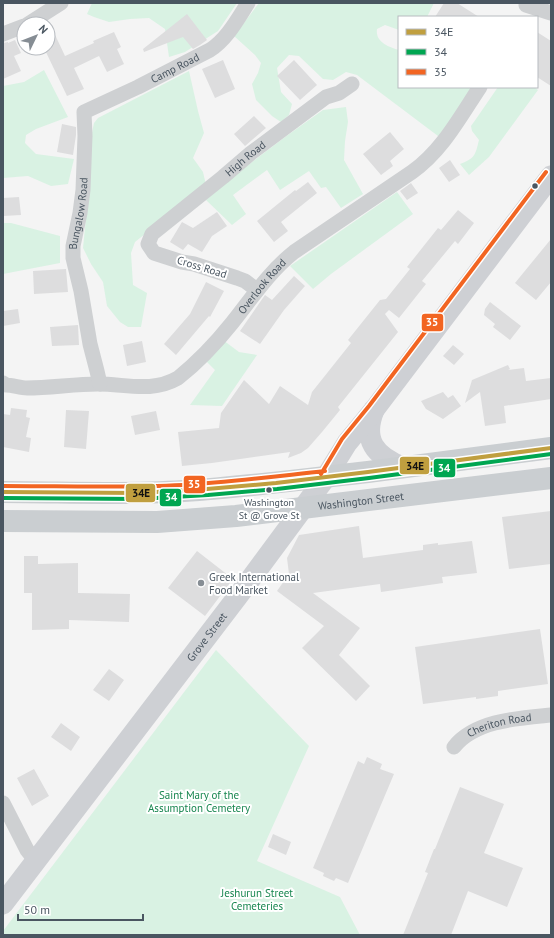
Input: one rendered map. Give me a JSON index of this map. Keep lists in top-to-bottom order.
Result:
{
  "streets": {
    "main road": ["Washington Street", "Grove Street"],
    "street": [
      "Camp Road",
      "High Road",
      "Bungalow Road",
      "Cross Road",
      "Overlook Road",
      "Cheriton Road"
    ]
  },
  "crossings": [
    ["Camp Road", "Bungalow Road"],
    ["High Road", "Cross Road"],
    ["Bungalow Road", "Overlook Road"],
    ["Cross Road", "Overlook Road"],
    ["Washington Street", "Grove Street"]
  ],
  "parks": ["Saint Mary of the Assumption Cemetery", "Jeshurun Street Cemeteries"],
  "places": ["Washington St @ Grove St", "Greek International Food Market"],
  "lines": ["transit line 35", "transit line 34E", "transit line 34"],
  "legend": ["34E", "34", "35"],
  "scale_bar": "50 m",
  "north": "top right"
}
